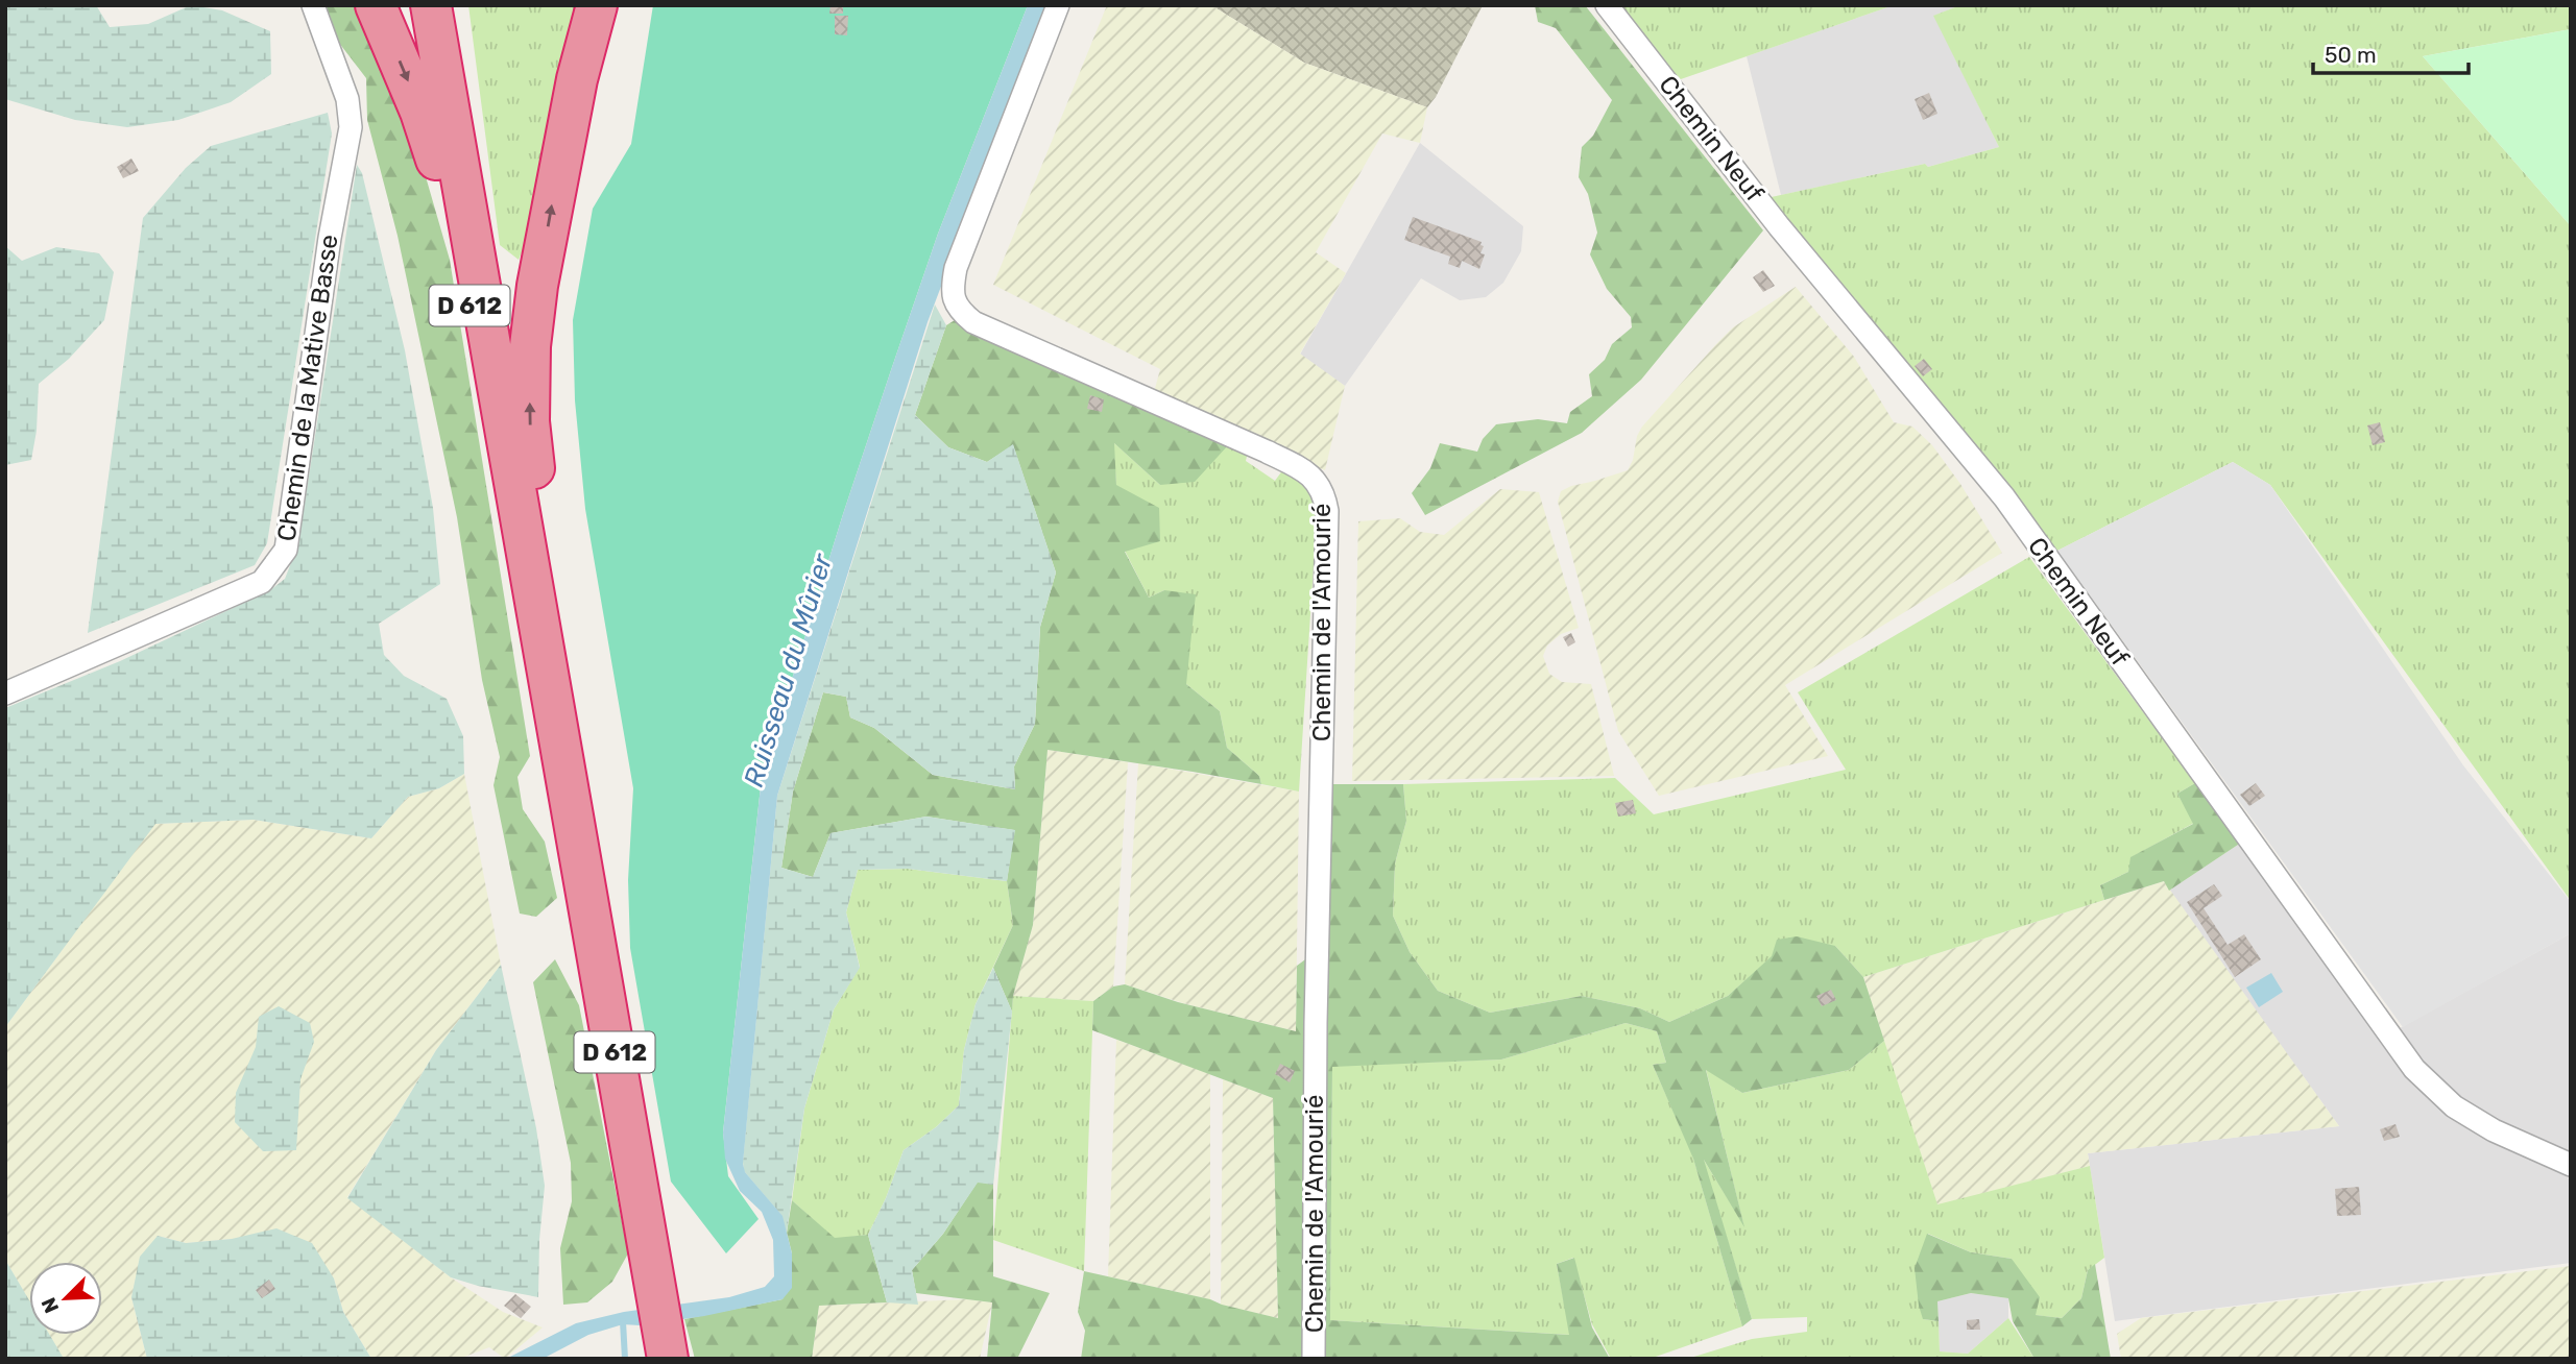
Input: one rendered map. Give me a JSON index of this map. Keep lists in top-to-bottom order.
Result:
{
  "streets": {
    "highway": ["D 612"],
    "street": ["Chemin Neuf", "Chemin de la Mative Basse", "Chemin de l'Amourié"]
  },
  "water": ["Ruisseau du Mûrier"],
  "scale_bar": "50 m",
  "north": "bottom left"
}
